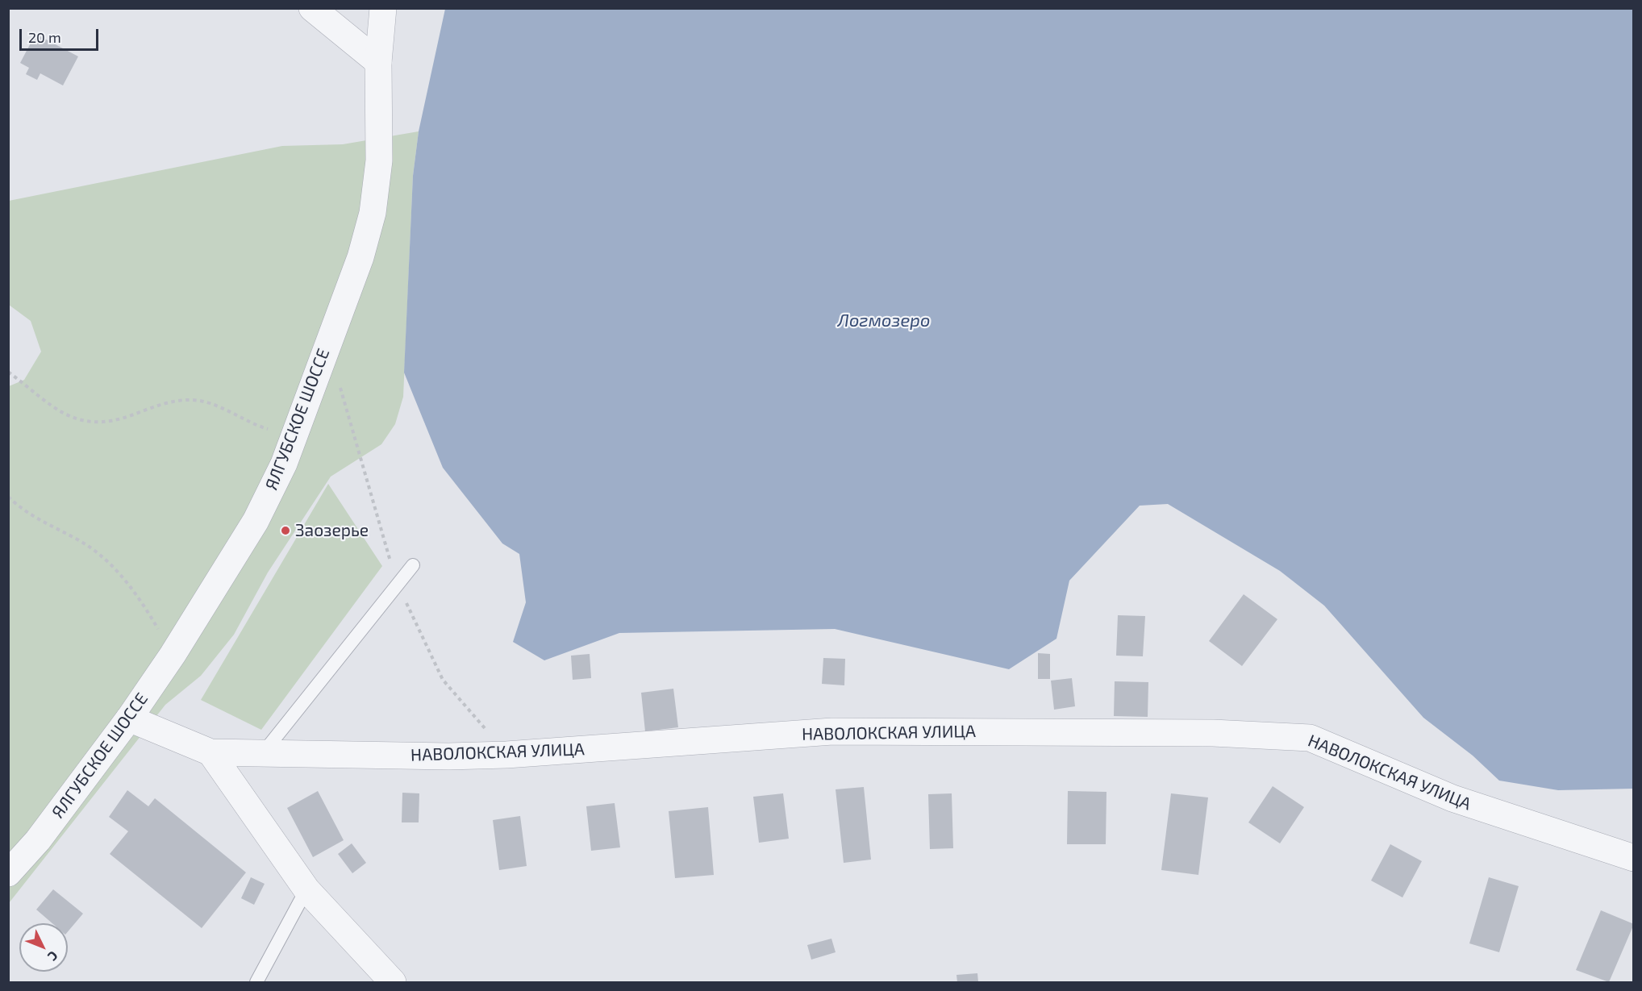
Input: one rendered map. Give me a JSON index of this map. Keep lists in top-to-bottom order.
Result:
{
  "streets": {
    "street": ["ЯЛГУБСКОЕ ШОССЕ", "НАВОЛОКСКАЯ УЛИЦА"]
  },
  "crossings": [
    ["ЯЛГУБСКОЕ ШОССЕ", "НАВОЛОКСКАЯ УЛИЦА"]
  ],
  "water": ["Логмозеро"],
  "places": ["Заозерье"],
  "scale_bar": "20 m",
  "north": "bottom right"
}
